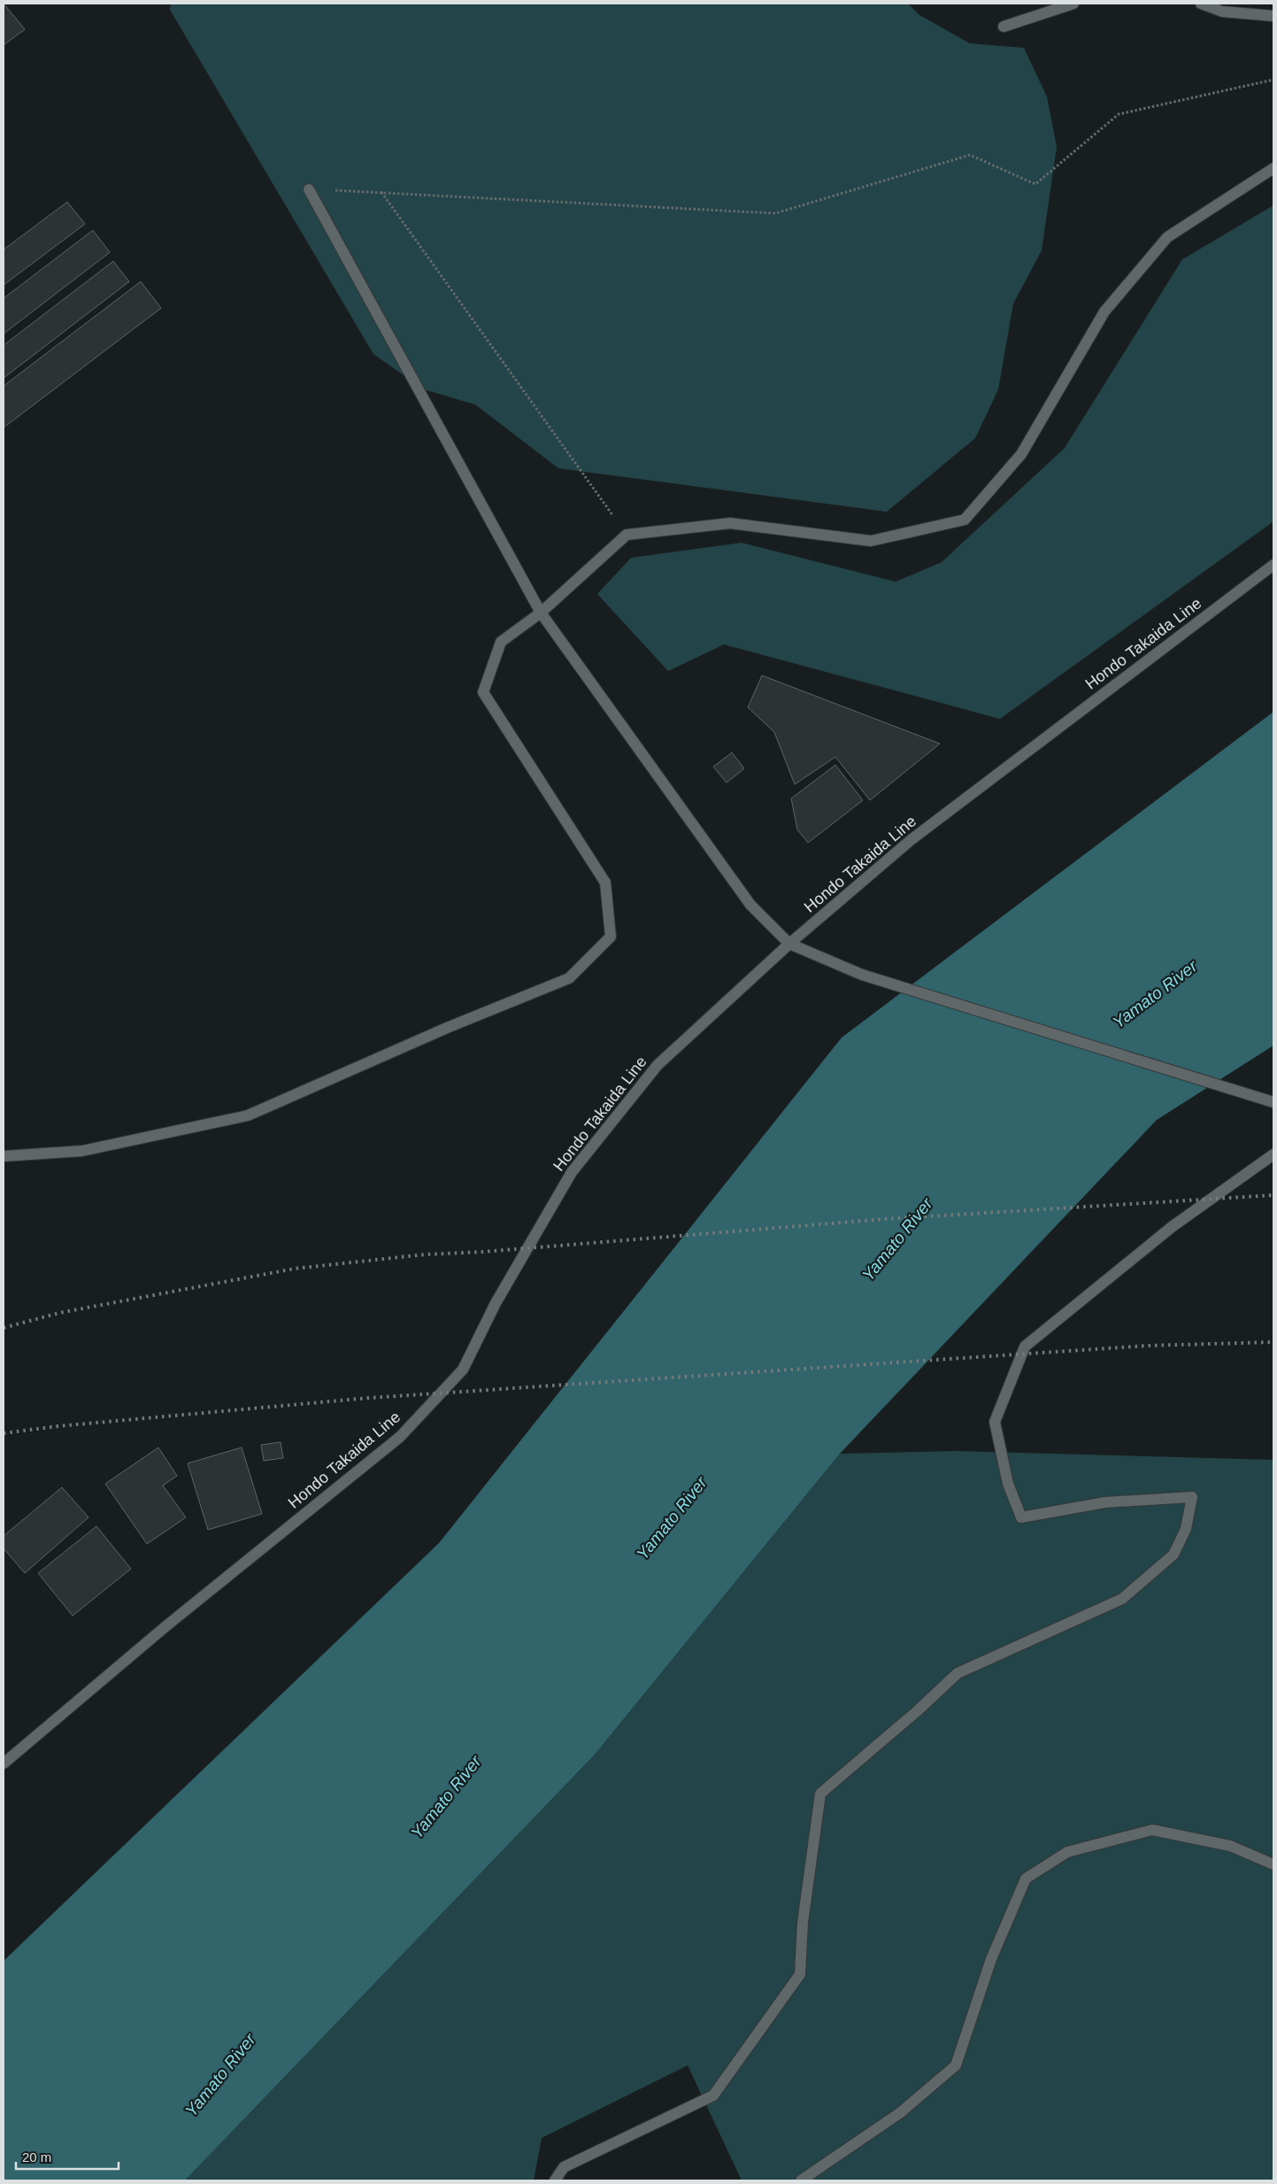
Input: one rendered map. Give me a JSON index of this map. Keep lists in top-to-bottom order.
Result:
{
  "streets": {
    "street": ["Hondo Takaida Line"]
  },
  "water": ["Yamato River"],
  "scale_bar": "20 m"
}
